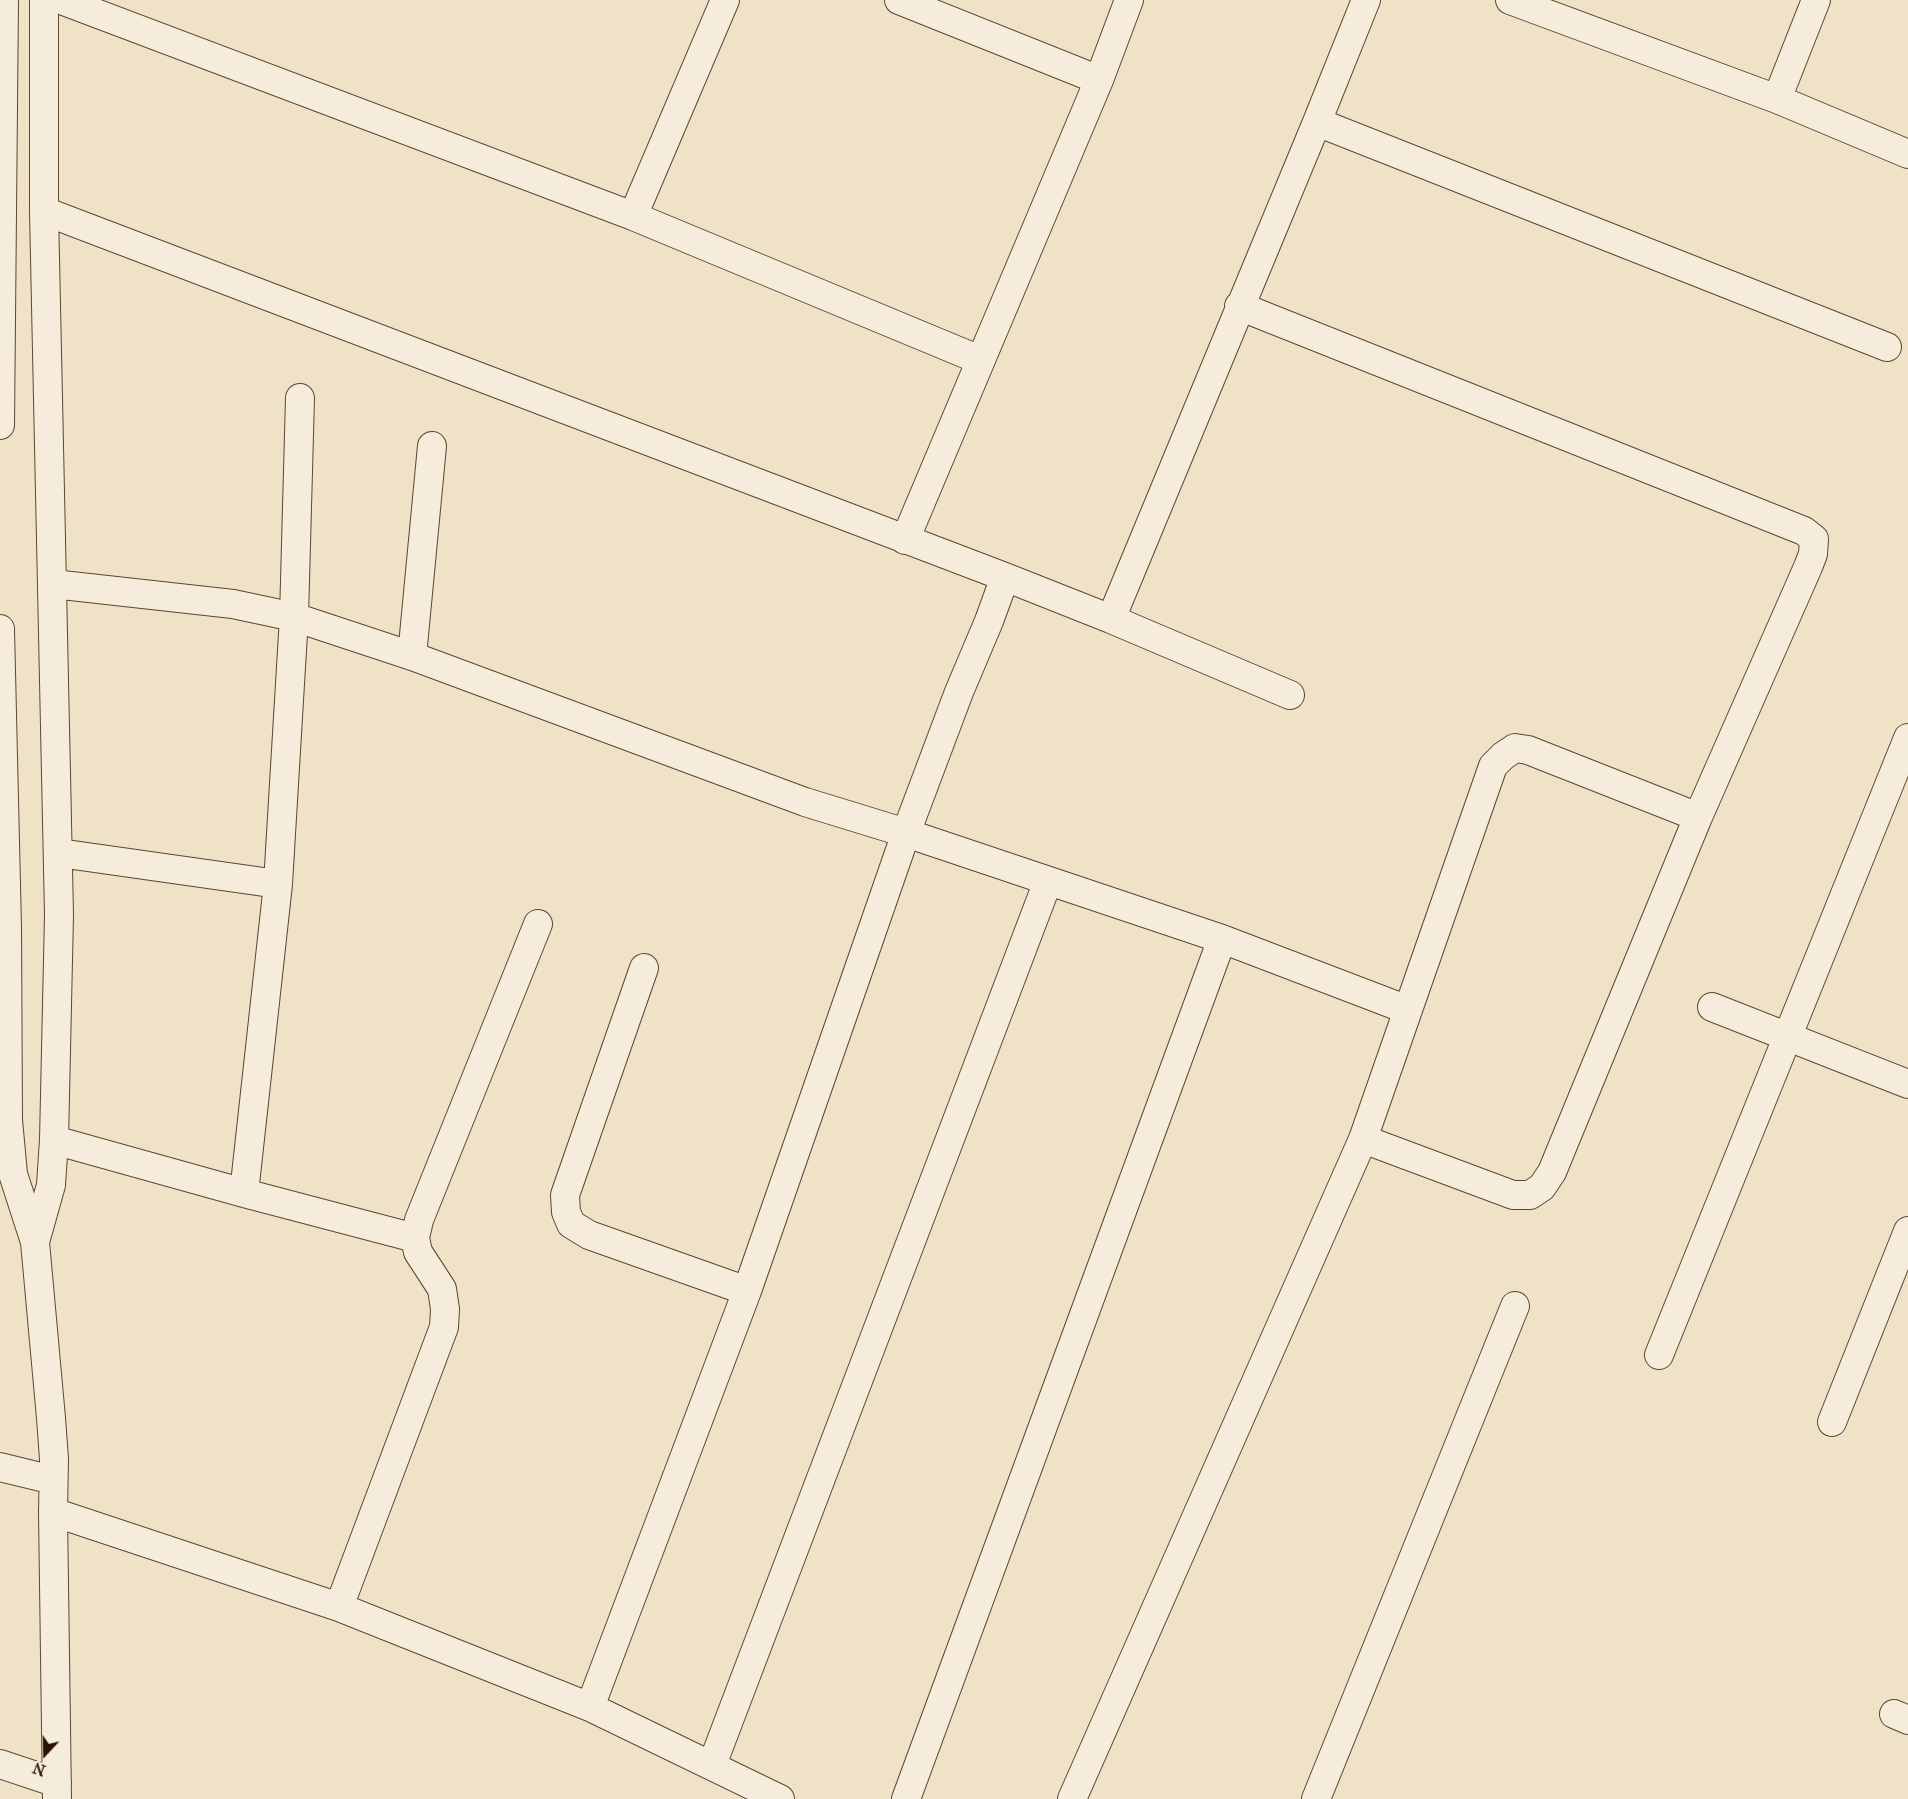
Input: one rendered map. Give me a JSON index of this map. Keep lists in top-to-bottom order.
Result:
{
  "north": "bottom"
}
